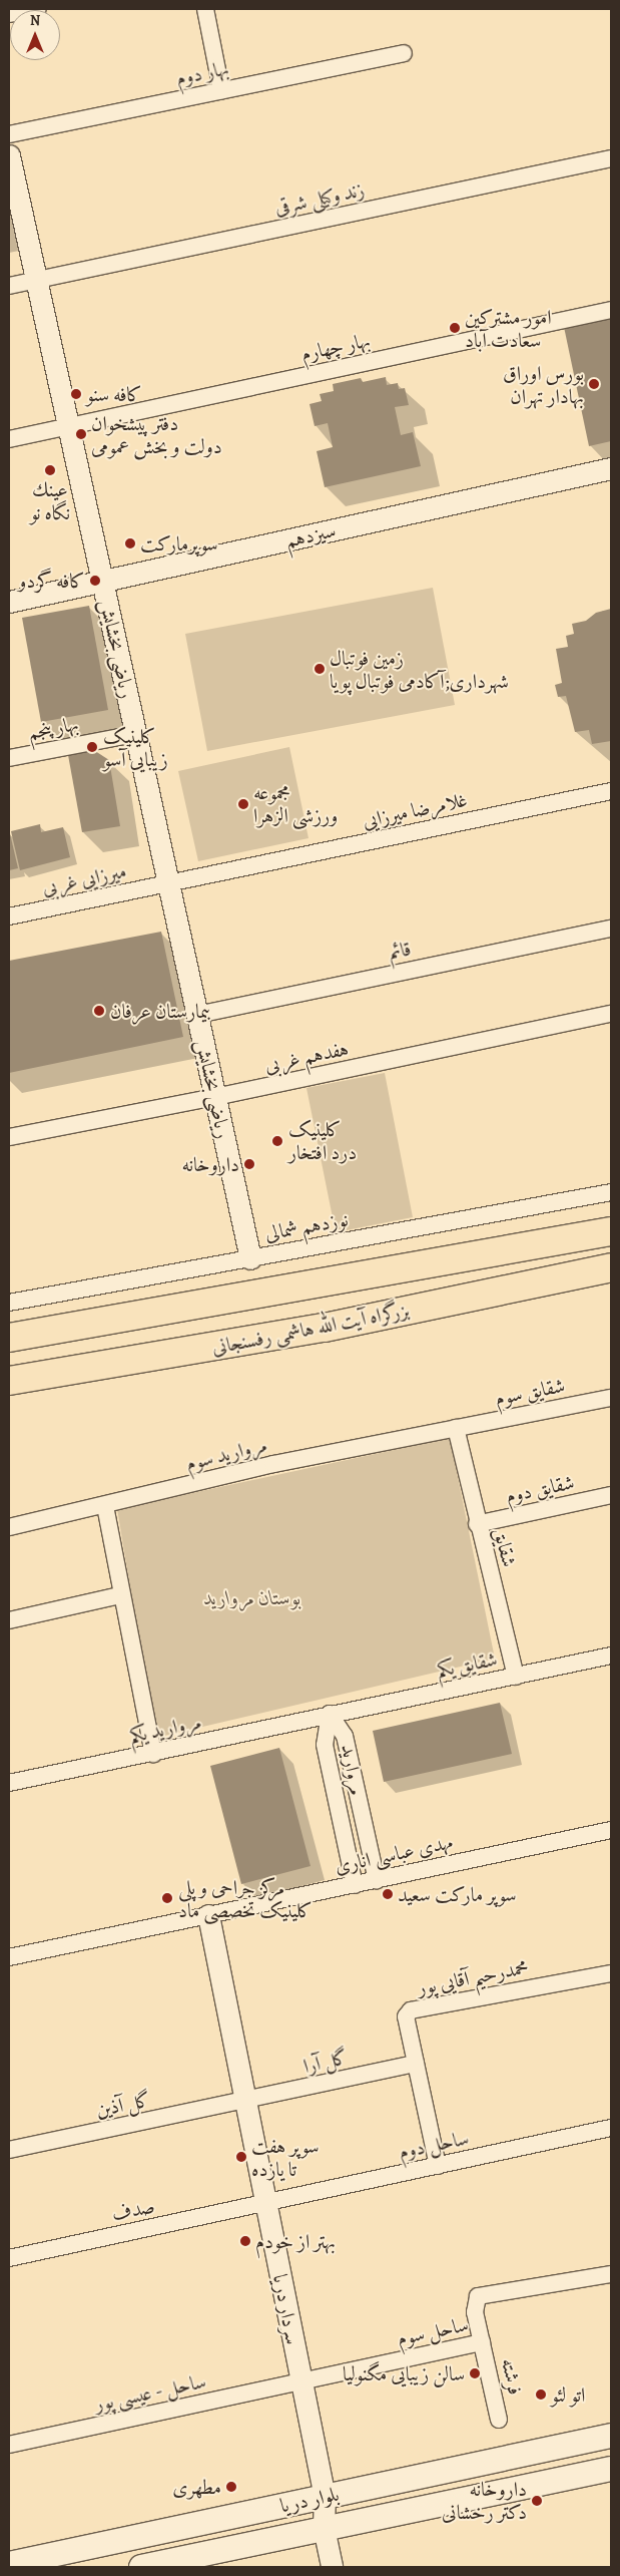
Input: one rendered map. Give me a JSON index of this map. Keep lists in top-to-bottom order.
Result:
{
  "streets": {
    "highway": ["بزرگراه آیت الله هاشمی رفسنجانی"],
    "main road": ["بلوار دریا"],
    "street": [
      "بهار دوم",
      "زند وکیلی شرقی",
      "بهار چهارم",
      "سیزدهم",
      "ریاضی بخشایش",
      "بهار پنجم",
      "غلامرضا میرزایی",
      "میرزایی غربی",
      "قائم",
      "هفدهم غربی",
      "نوزدهم شمالی",
      "شقایق سوم",
      "مروارید سوم",
      "شقایق دوم",
      "شقایق",
      "شقایق یکم",
      "مروارید یکم",
      "مروارید",
      "مهدی عباسی اناری",
      "محمدرحیم آقایی پور",
      "گل آرا",
      "گل آذین",
      "ساحل دوم",
      "صدف",
      "سردار دریا",
      "ساحل سوم",
      "فرشته",
      "ساحل - عیسی پور"
    ]
  },
  "crossings": [
    ["زند وکیلی شرقی", "ریاضی بخشایش"],
    ["بهار چهارم", "ریاضی بخشایش"],
    ["سیزدهم", "ریاضی بخشایش"],
    ["ریاضی بخشایش", "بهار پنجم"],
    ["ریاضی بخشایش", "غلامرضا میرزایی"],
    ["ریاضی بخشایش", "میرزایی غربی"],
    ["ریاضی بخشایش", "قائم"],
    ["ریاضی بخشایش", "هفدهم غربی"],
    ["ریاضی بخشایش", "نوزدهم شمالی"],
    ["غلامرضا میرزایی", "میرزایی غربی"],
    ["شقایق سوم", "مروارید سوم"],
    ["شقایق سوم", "شقایق"],
    ["مروارید سوم", "شقایق"],
    ["شقایق دوم", "شقایق"],
    ["شقایق", "شقایق یکم"],
    ["شقایق یکم", "مروارید یکم"],
    ["شقایق یکم", "مروارید"],
    ["مروارید یکم", "مروارید"],
    ["مروارید", "مهدی عباسی اناری"],
    ["مهدی عباسی اناری", "سردار دریا"],
    ["محمدرحیم آقایی پور", "گل آرا"],
    ["محمدرحیم آقایی پور", "ساحل دوم"],
    ["گل آرا", "گل آذین"],
    ["گل آرا", "سردار دریا"],
    ["گل آذین", "سردار دریا"],
    ["ساحل دوم", "صدف"],
    ["ساحل دوم", "سردار دریا"],
    ["صدف", "سردار دریا"],
    ["سردار دریا", "ساحل سوم"],
    ["سردار دریا", "ساحل - عیسی پور"],
    ["سردار دریا", "بلوار دریا"],
    ["ساحل سوم", "فرشته"],
    ["ساحل سوم", "ساحل - عیسی پور"]
  ],
  "parks": ["بوستان مروارید"],
  "places": [
    "امور مشترکین سعادت آباد",
    "بورس اوراق بهادار تهران",
    "کافه سنو",
    "دفتر پیشخوان دولت و بخش عمومی",
    "عينك نگاه نو",
    "سوپرمارکت",
    "کافه گردو",
    "زمین فوتبال شهرداری;آکادمی فوتبال پویا",
    "کلینیک زیبایی آسو",
    "مجموعه ورزشی الزهرا",
    "بیمارستان عرفان",
    "کلینیک درد افتخار",
    "داروخانه",
    "سوپر مارکت سعید",
    "مرکز جراحی و پلی کلینیک تخصصی ماد",
    "سوپر هفت تا یازده",
    "بهتر از خودم",
    "سالن زیبایی مگنولیا",
    "اتو لئو",
    "مطهری",
    "داروخانه دکتر رخشانی"
  ],
  "north": "top"
}
